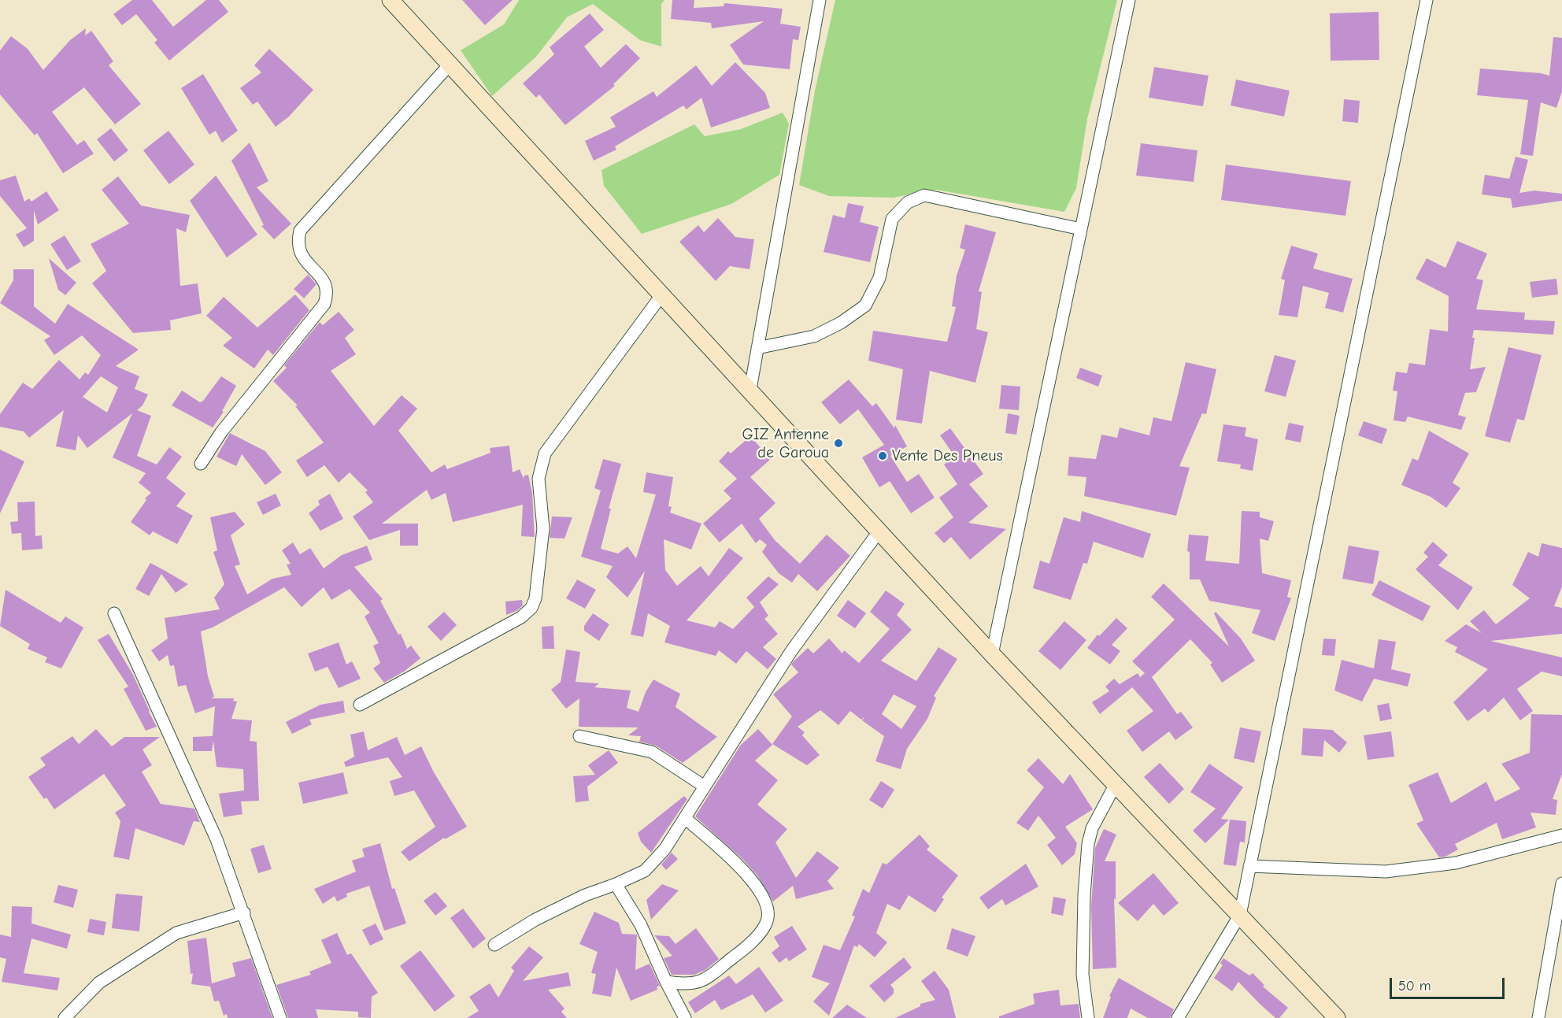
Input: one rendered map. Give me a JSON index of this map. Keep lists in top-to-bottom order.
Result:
{
  "places": ["GIZ Antenne de Garoua", "Vente Des Pneus"],
  "scale_bar": "50 m"
}
